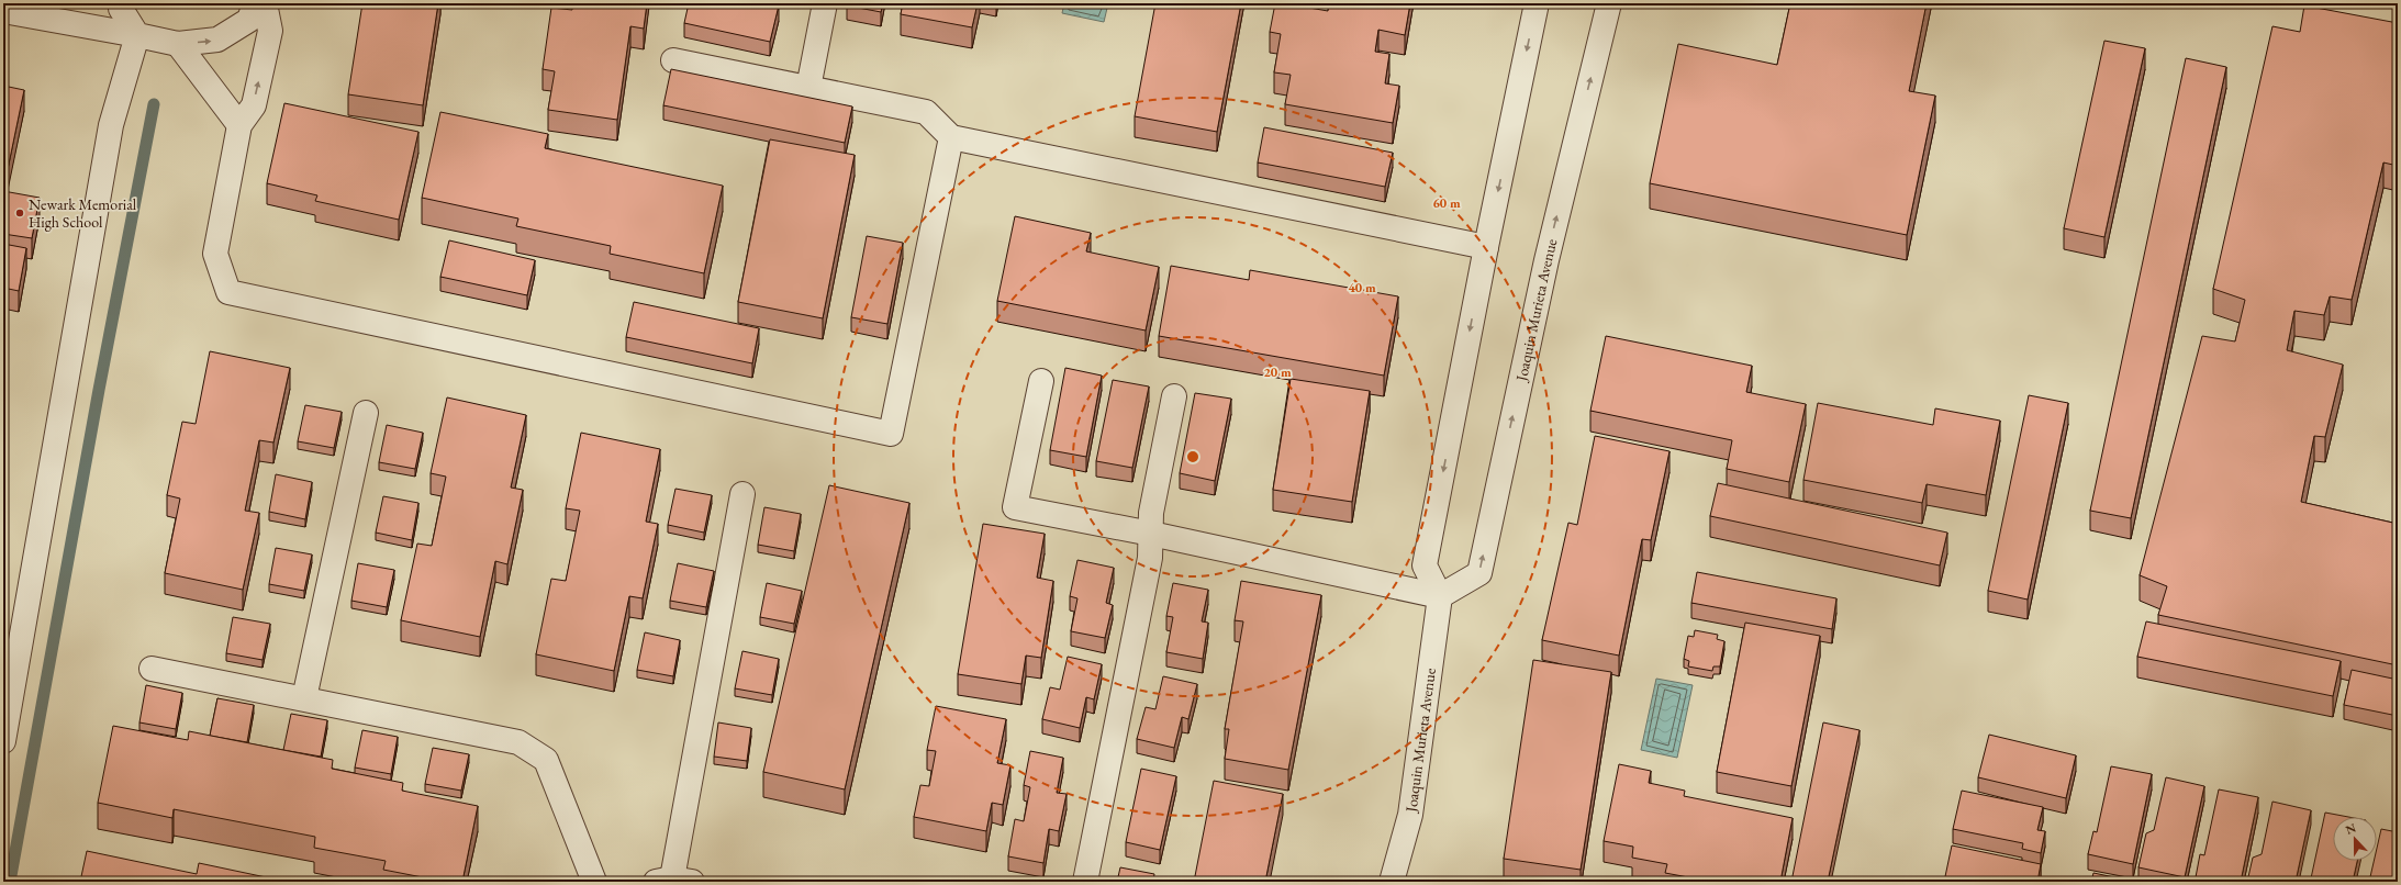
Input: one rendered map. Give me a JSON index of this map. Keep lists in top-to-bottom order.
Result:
{
  "streets": {
    "street": ["Joaquin Murieta Avenue"]
  },
  "places": ["Newark Memorial High School"],
  "north": "top",
  "rings": ["60 m", "40 m", "20 m"]
}
